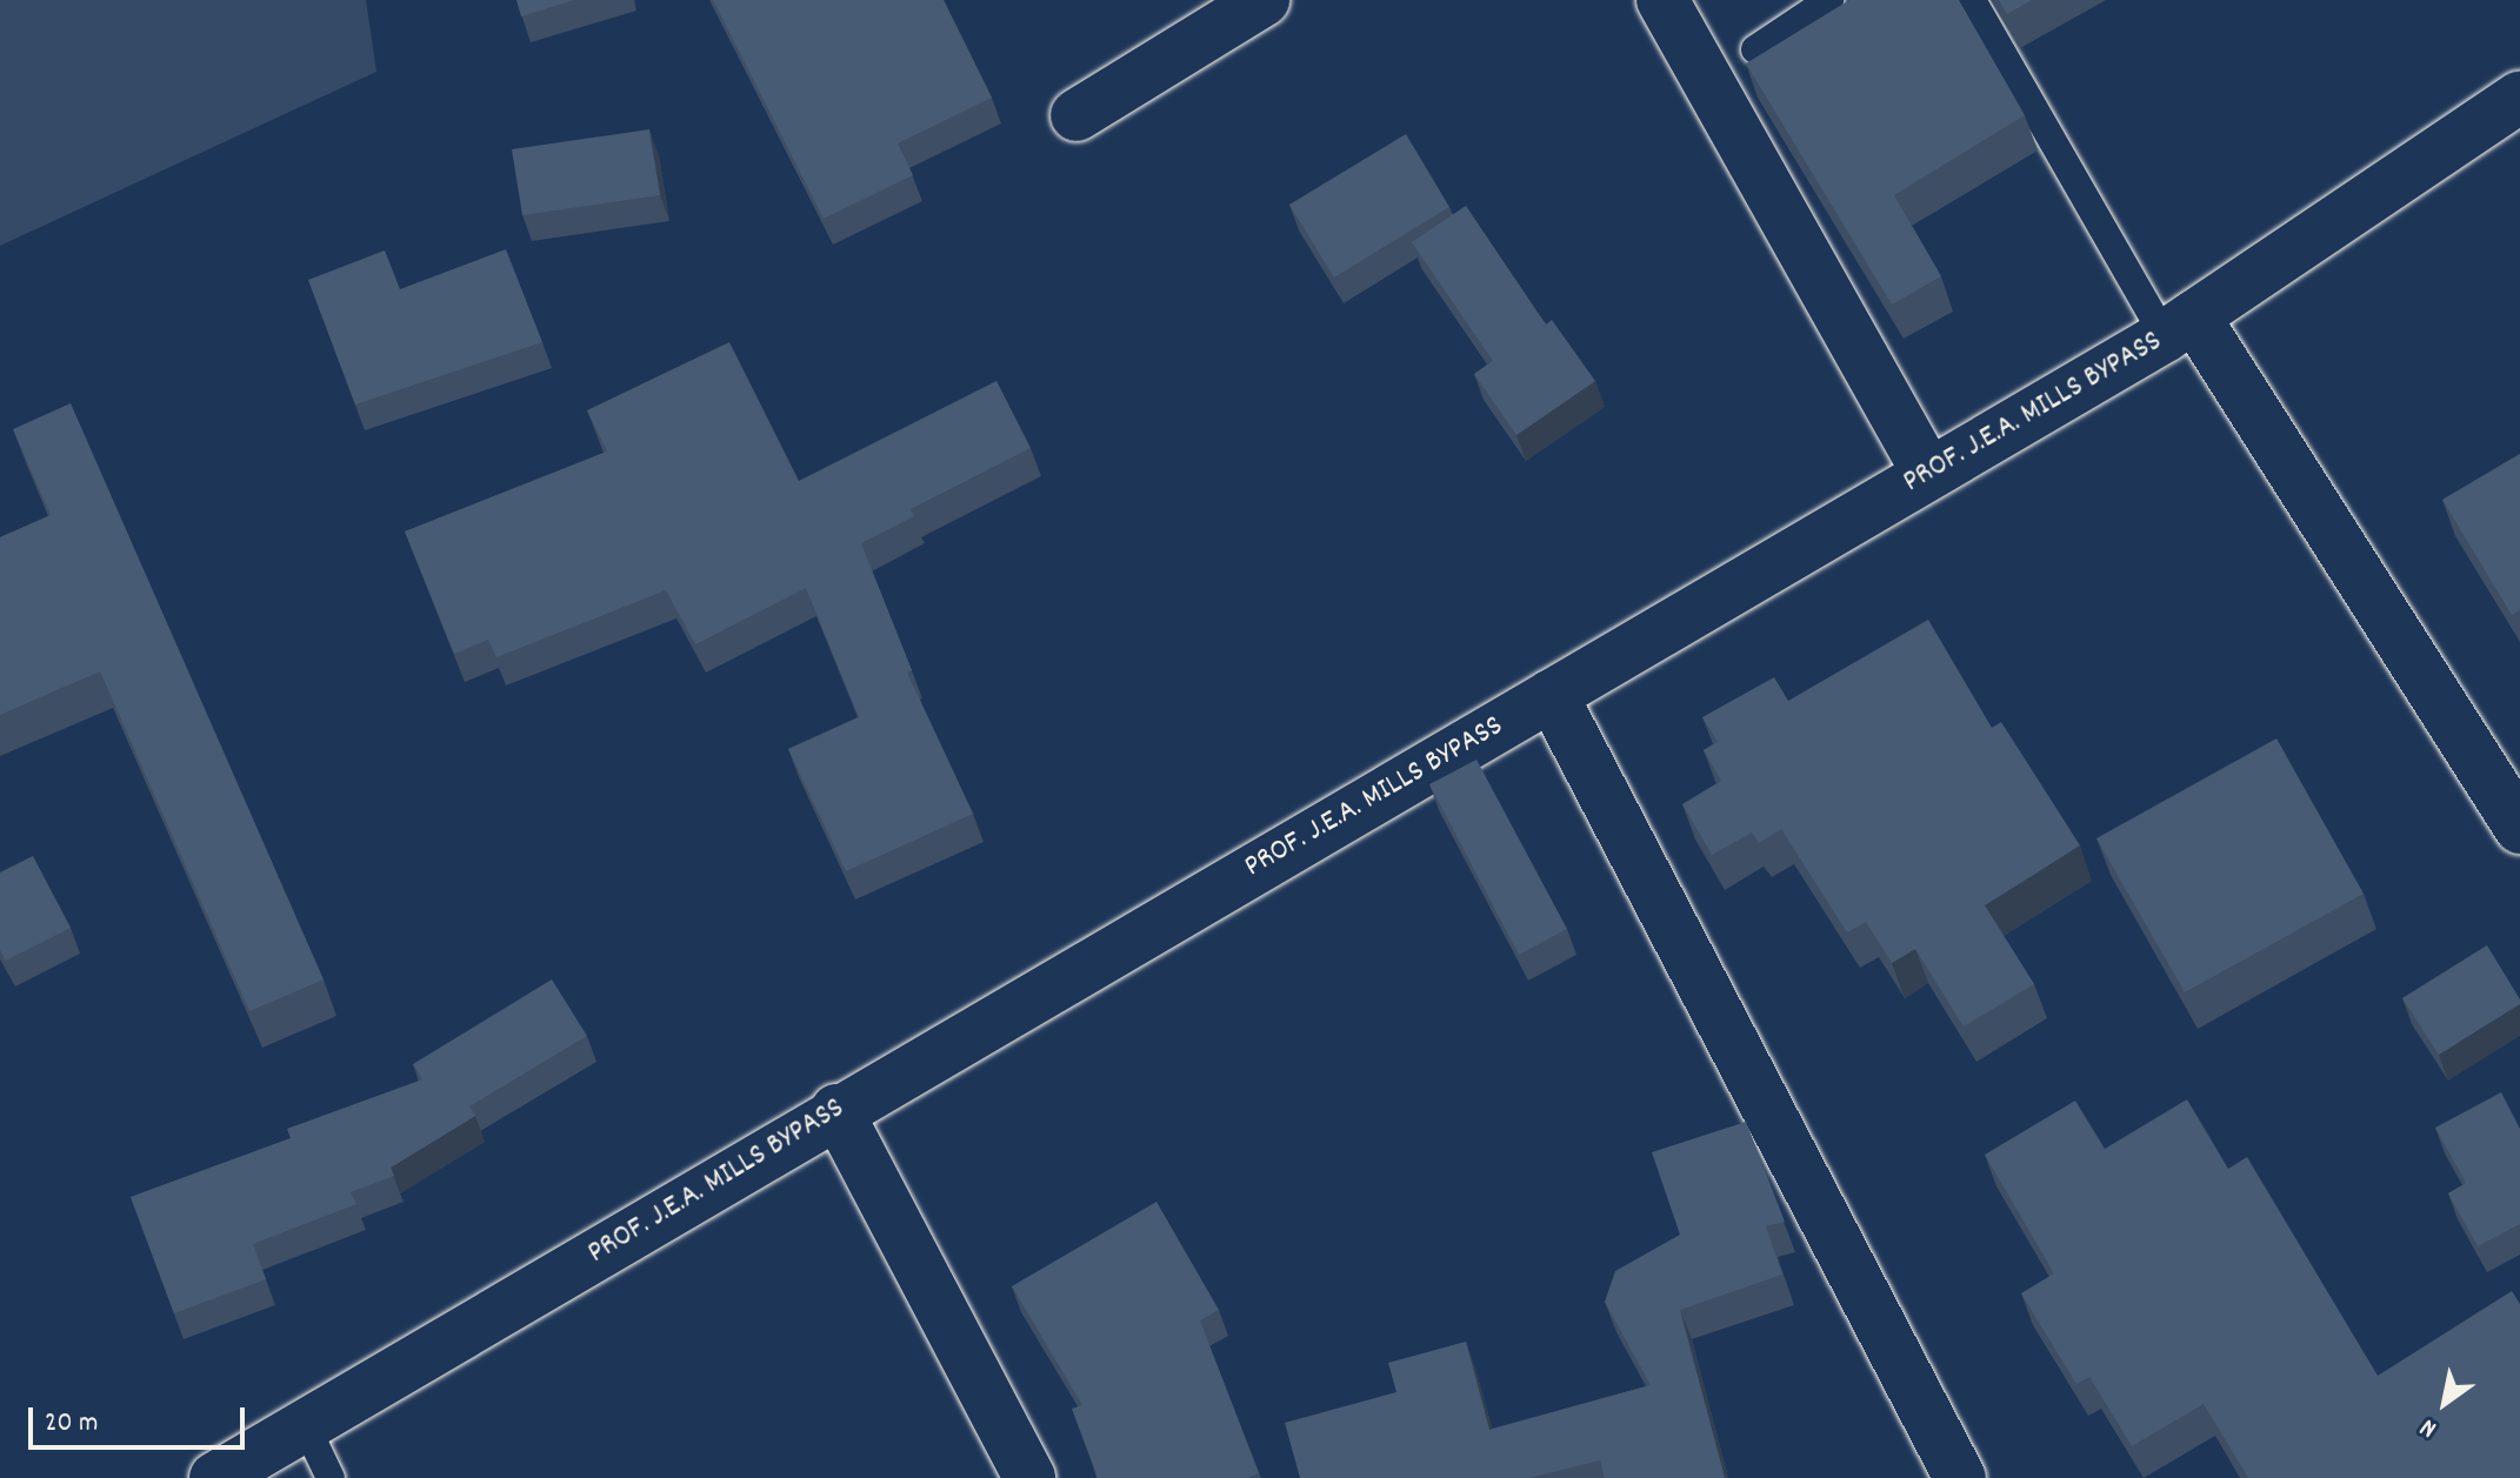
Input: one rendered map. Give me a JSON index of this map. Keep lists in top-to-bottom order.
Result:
{
  "streets": {
    "street": ["PROF. J.E.A. MILLS BYPASS"]
  },
  "scale_bar": "20 m",
  "north": "bottom left"
}
